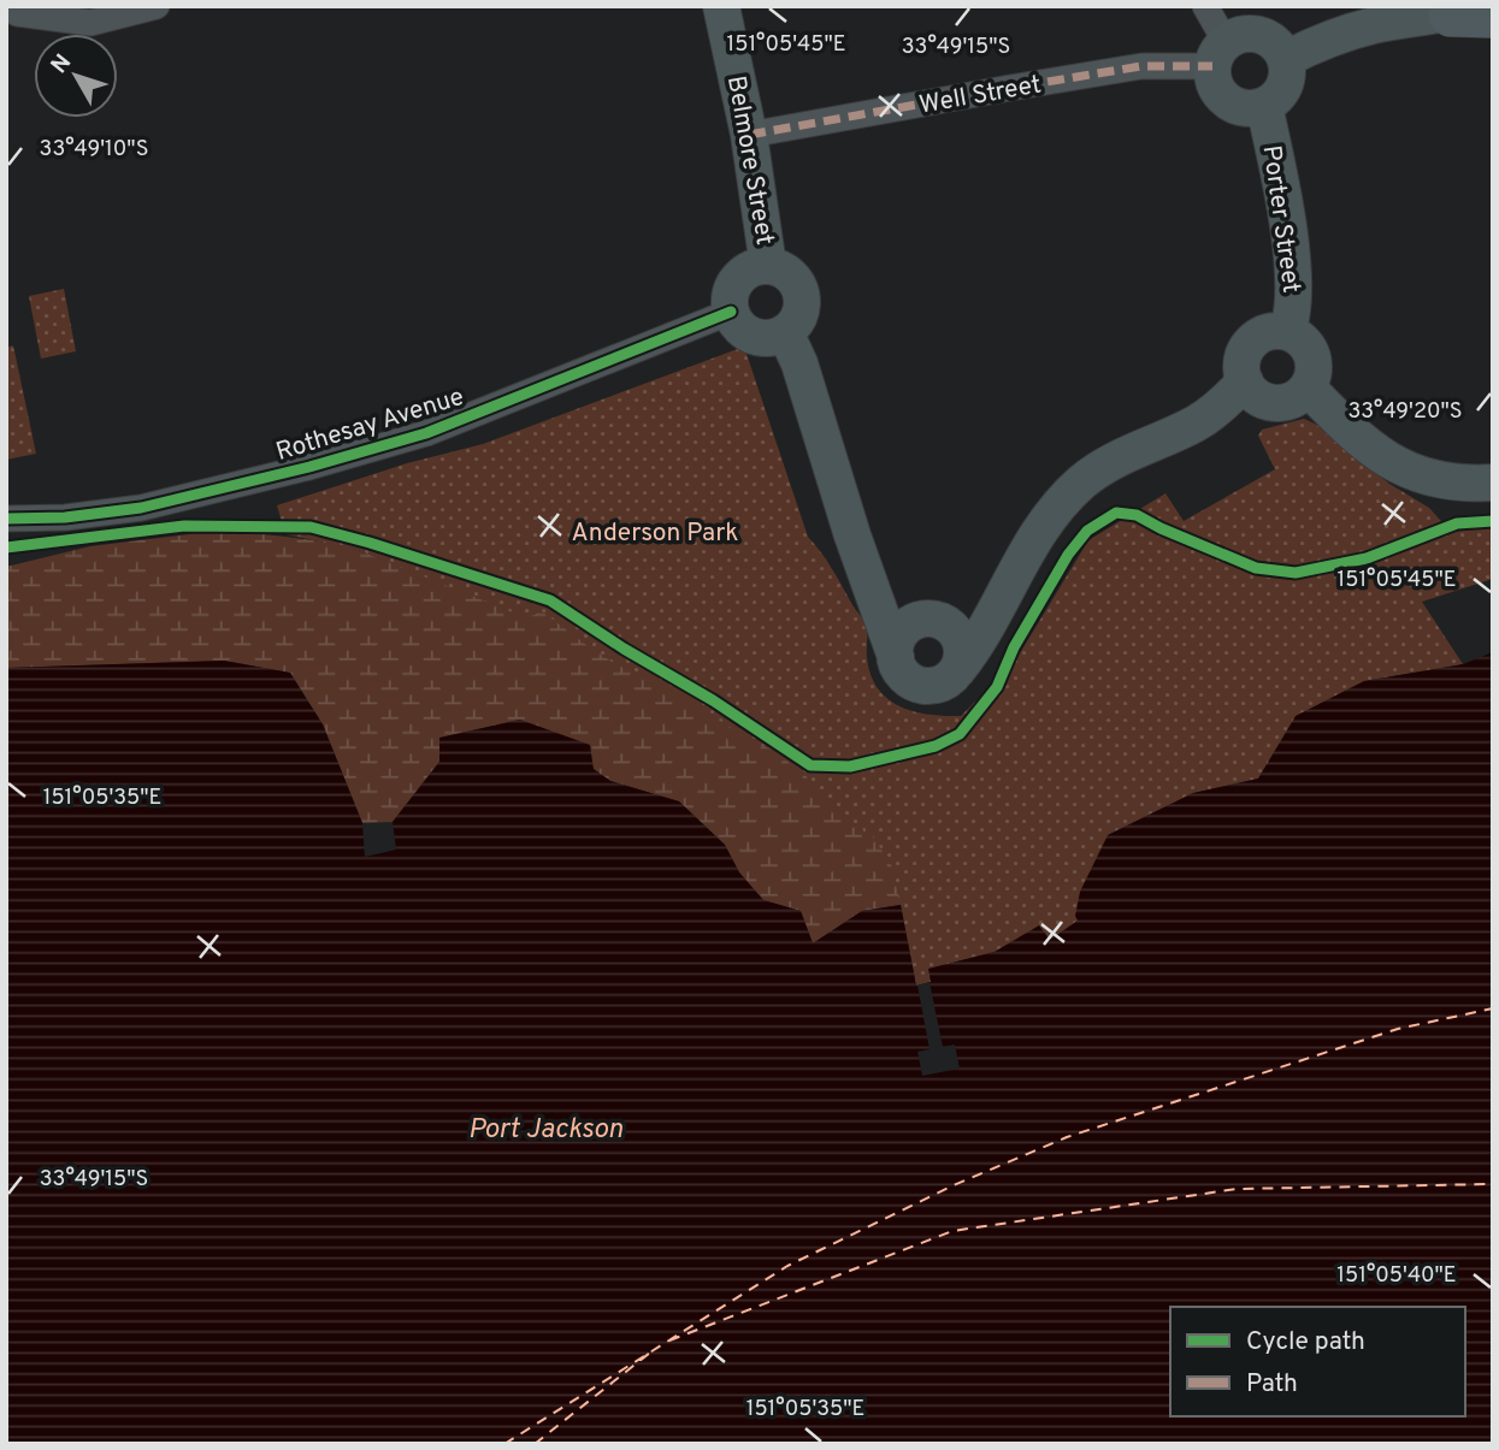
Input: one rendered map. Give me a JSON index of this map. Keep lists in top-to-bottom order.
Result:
{
  "streets": {
    "main road": ["Belmore Street", "Porter Street"],
    "street": ["Well Street", "Rothesay Avenue"]
  },
  "crossings": [
    ["Well Street", "Belmore Street"],
    ["Well Street", "Porter Street"],
    ["Belmore Street", "Rothesay Avenue"]
  ],
  "water": ["Port Jackson"],
  "parks": ["Anderson Park"],
  "legend": ["Cycle path", "Path"],
  "north": "top left",
  "coordinates": [
    "151°05'45\"E",
    "33°49'15\"S",
    "33°49'10\"S",
    "33°49'20\"S",
    "151°05'35\"E",
    "151°05'40\"E"
  ]
}
